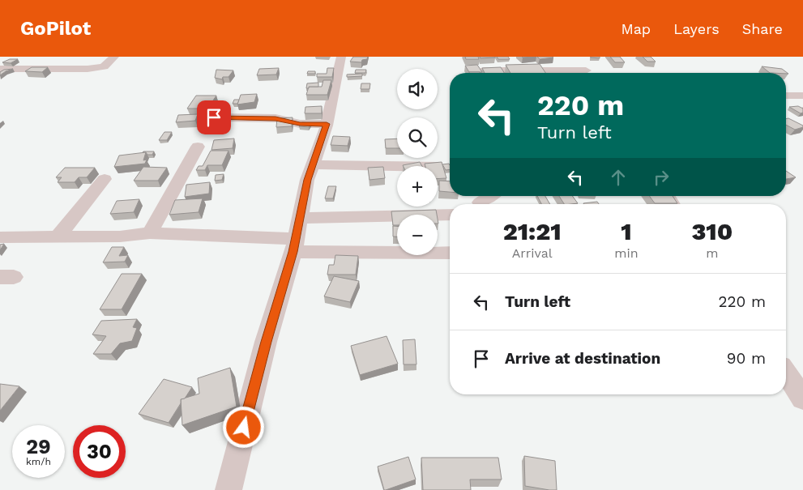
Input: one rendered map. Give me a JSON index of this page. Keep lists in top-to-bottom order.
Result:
{
  "page": {
    "header": "GoPilot",
    "nav": ["Map", "Layers", "Share"],
    "map_buttons": ["+", "−"],
    "turn": ["220 m", "Turn left"],
    "eta": [
      "21:21",
      "Arrival",
      "1",
      "min",
      "310",
      "m"
    ],
    "list": [
      {
        "name": "Turn left",
        "value": "220 m"
      },
      {
        "name": "Arrive at destination",
        "value": "90 m"
      }
    ],
    "speed": "29 km/h",
    "limit": "30"
  }
}
